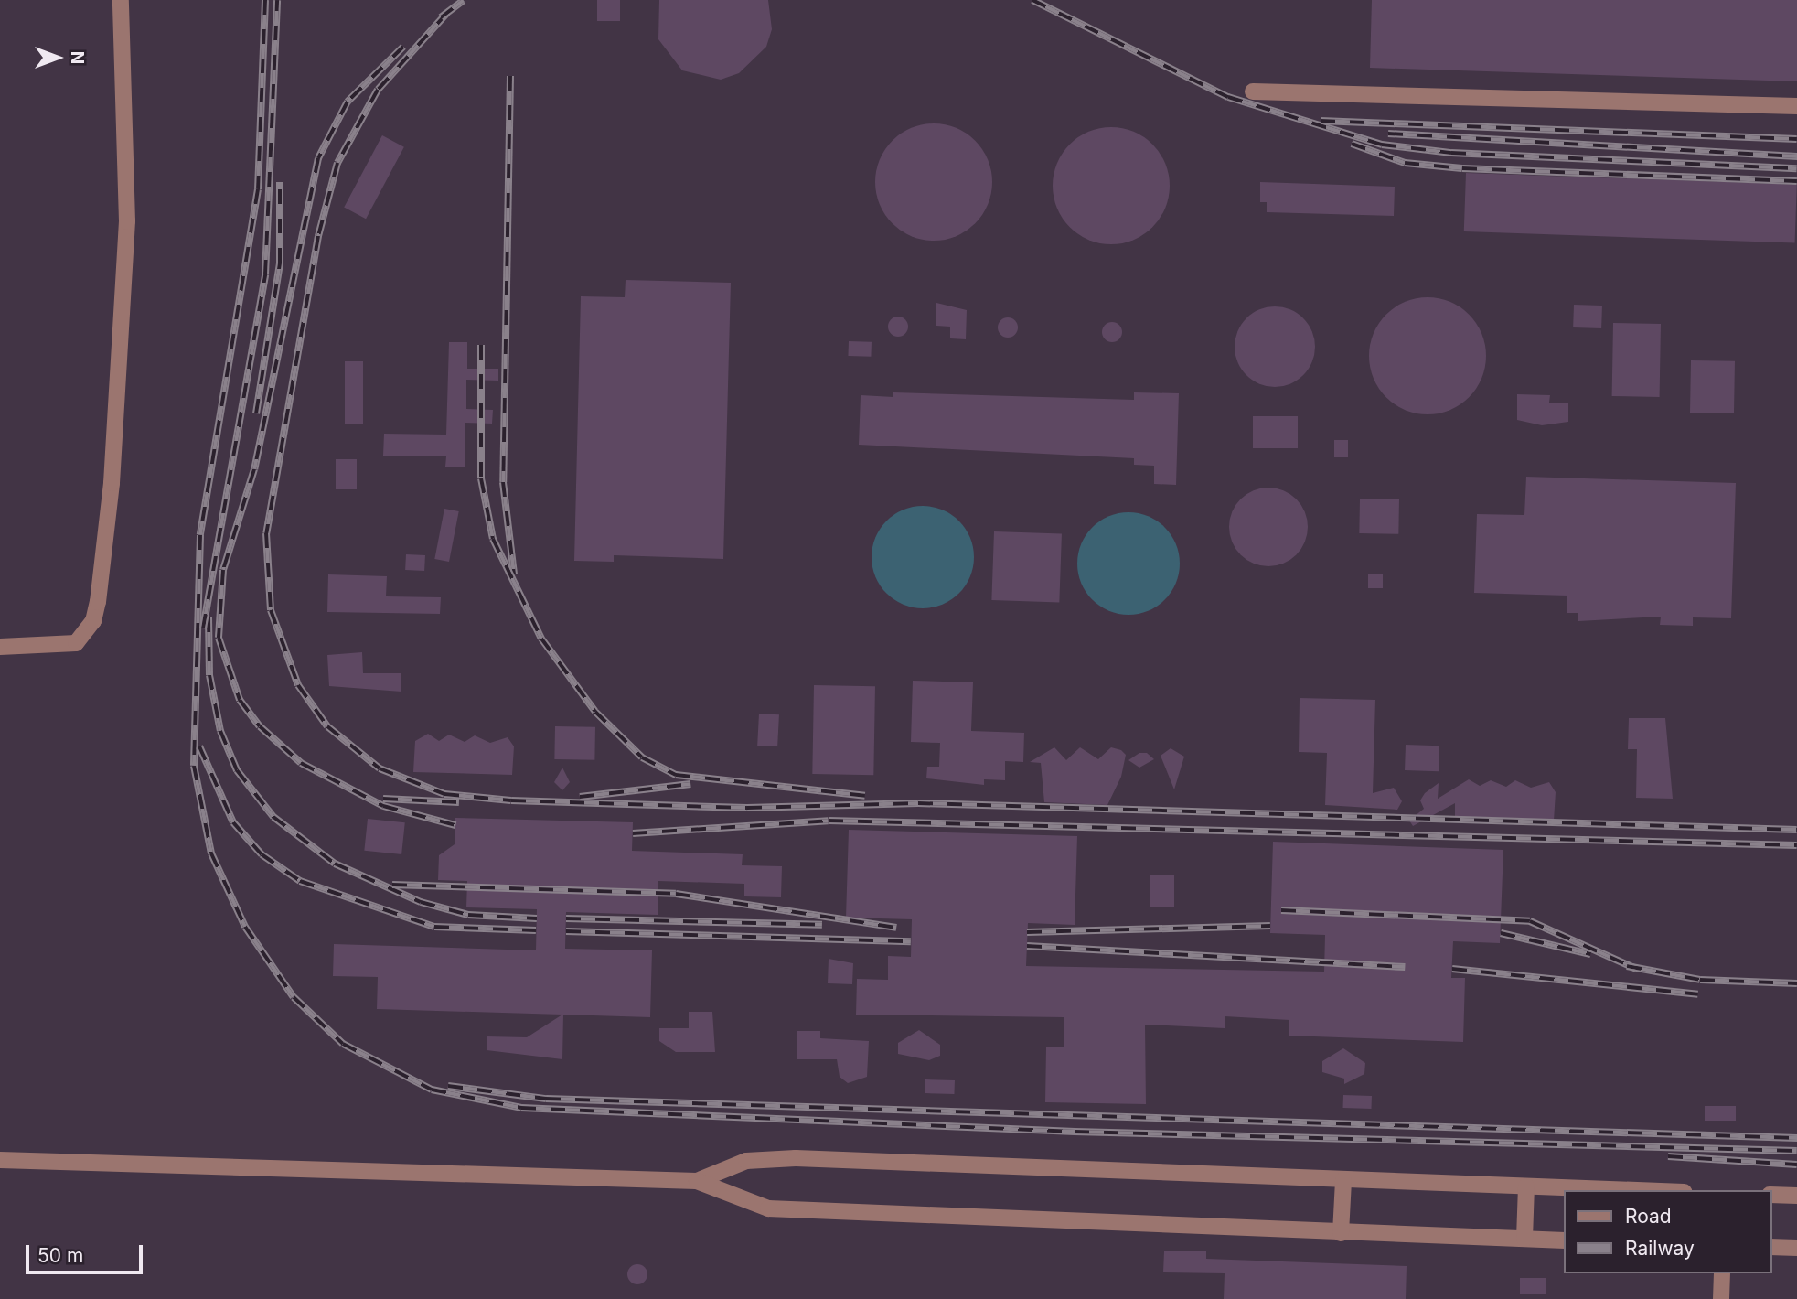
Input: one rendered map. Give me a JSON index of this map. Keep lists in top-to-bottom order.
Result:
{
  "legend": ["Road", "Railway"],
  "scale_bar": "50 m",
  "north": "right"
}
